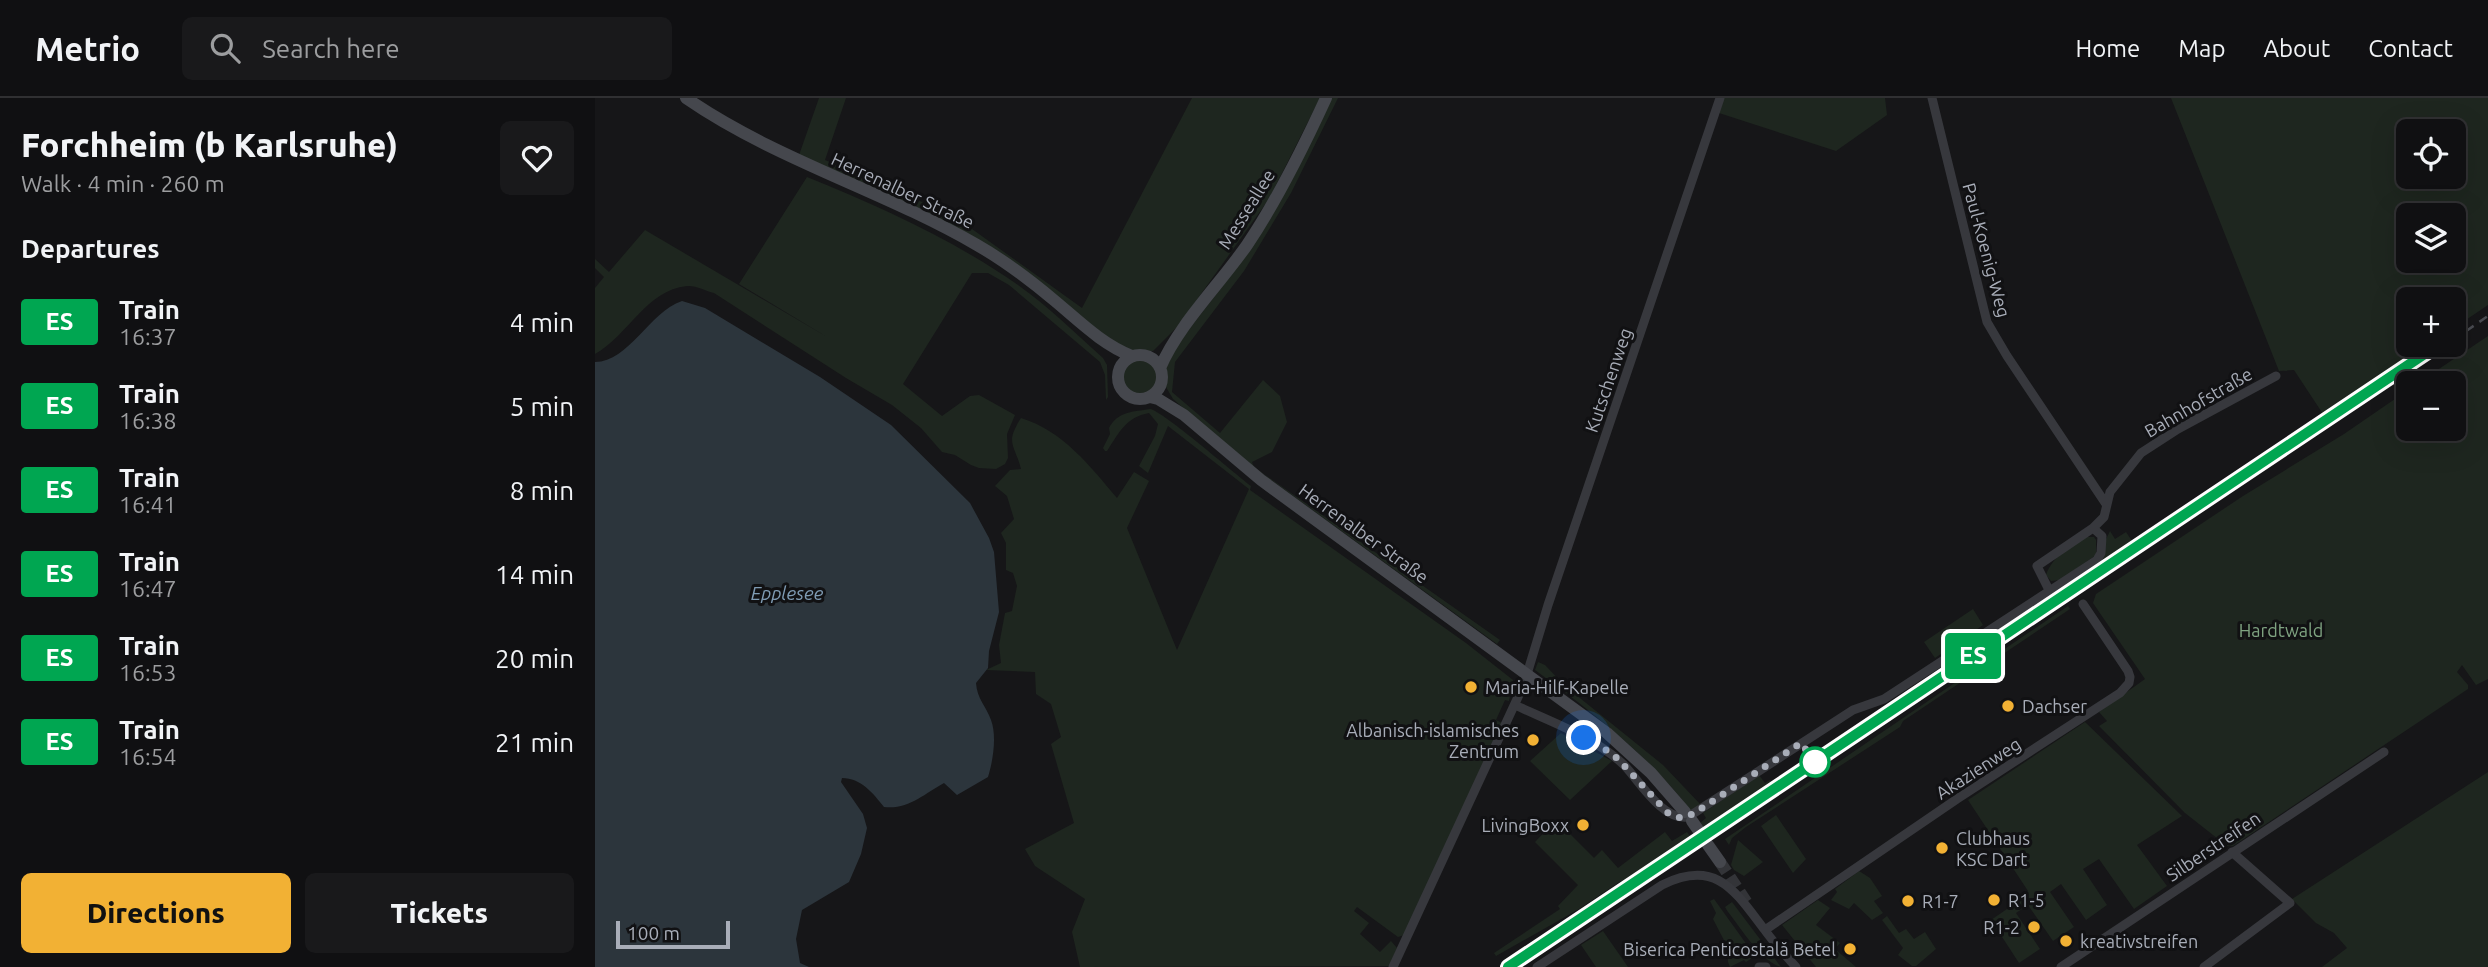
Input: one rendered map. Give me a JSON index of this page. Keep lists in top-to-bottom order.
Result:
{
  "streets": {
    "street": [
      "Herrenalber Straße",
      "Messeallee",
      "Paul-Koenig-Weg",
      "Kutschenweg",
      "Bahnhofstraße",
      "Akazienweg",
      "Silberstreifen"
    ]
  },
  "crossings": [
    ["Herrenalber Straße", "Messeallee"],
    ["Herrenalber Straße", "Kutschenweg"],
    ["Paul-Koenig-Weg", "Bahnhofstraße"]
  ],
  "water": ["Epplesee"],
  "parks": ["Hardtwald"],
  "places": [
    "Maria-Hilf-Kapelle",
    "Dachser",
    "Albanisch-islamisches Zentrum",
    "LivingBoxx",
    "Clubhaus KSC Dart",
    "R1-5",
    "R1-7",
    "R1-2",
    "kreativstreifen",
    "Biserica Penticostală Betel"
  ],
  "scale_bar": "100 m",
  "page": {
    "header": "Metrio",
    "search": "Search here",
    "nav": [
      "Home",
      "Map",
      "About",
      "Contact"
    ],
    "heading": [
      ["Forchheim (b Karlsruhe)", "Walk · 4 min · 260 m"],
      "Departures"
    ],
    "on_map": "ES",
    "map_buttons": ["+", "−"],
    "list": [
      {
        "mark": "ES",
        "name": "Train",
        "note": "16:37",
        "value": "4 min"
      },
      {
        "mark": "ES",
        "name": "Train",
        "note": "16:38",
        "value": "5 min"
      },
      {
        "mark": "ES",
        "name": "Train",
        "note": "16:41",
        "value": "8 min"
      },
      {
        "mark": "ES",
        "name": "Train",
        "note": "16:47",
        "value": "14 min"
      },
      {
        "mark": "ES",
        "name": "Train",
        "note": "16:53",
        "value": "20 min"
      },
      {
        "mark": "ES",
        "name": "Train",
        "note": "16:54",
        "value": "21 min"
      }
    ],
    "buttons": ["Directions", "Tickets"],
    "scale": "100 m"
  }
}
